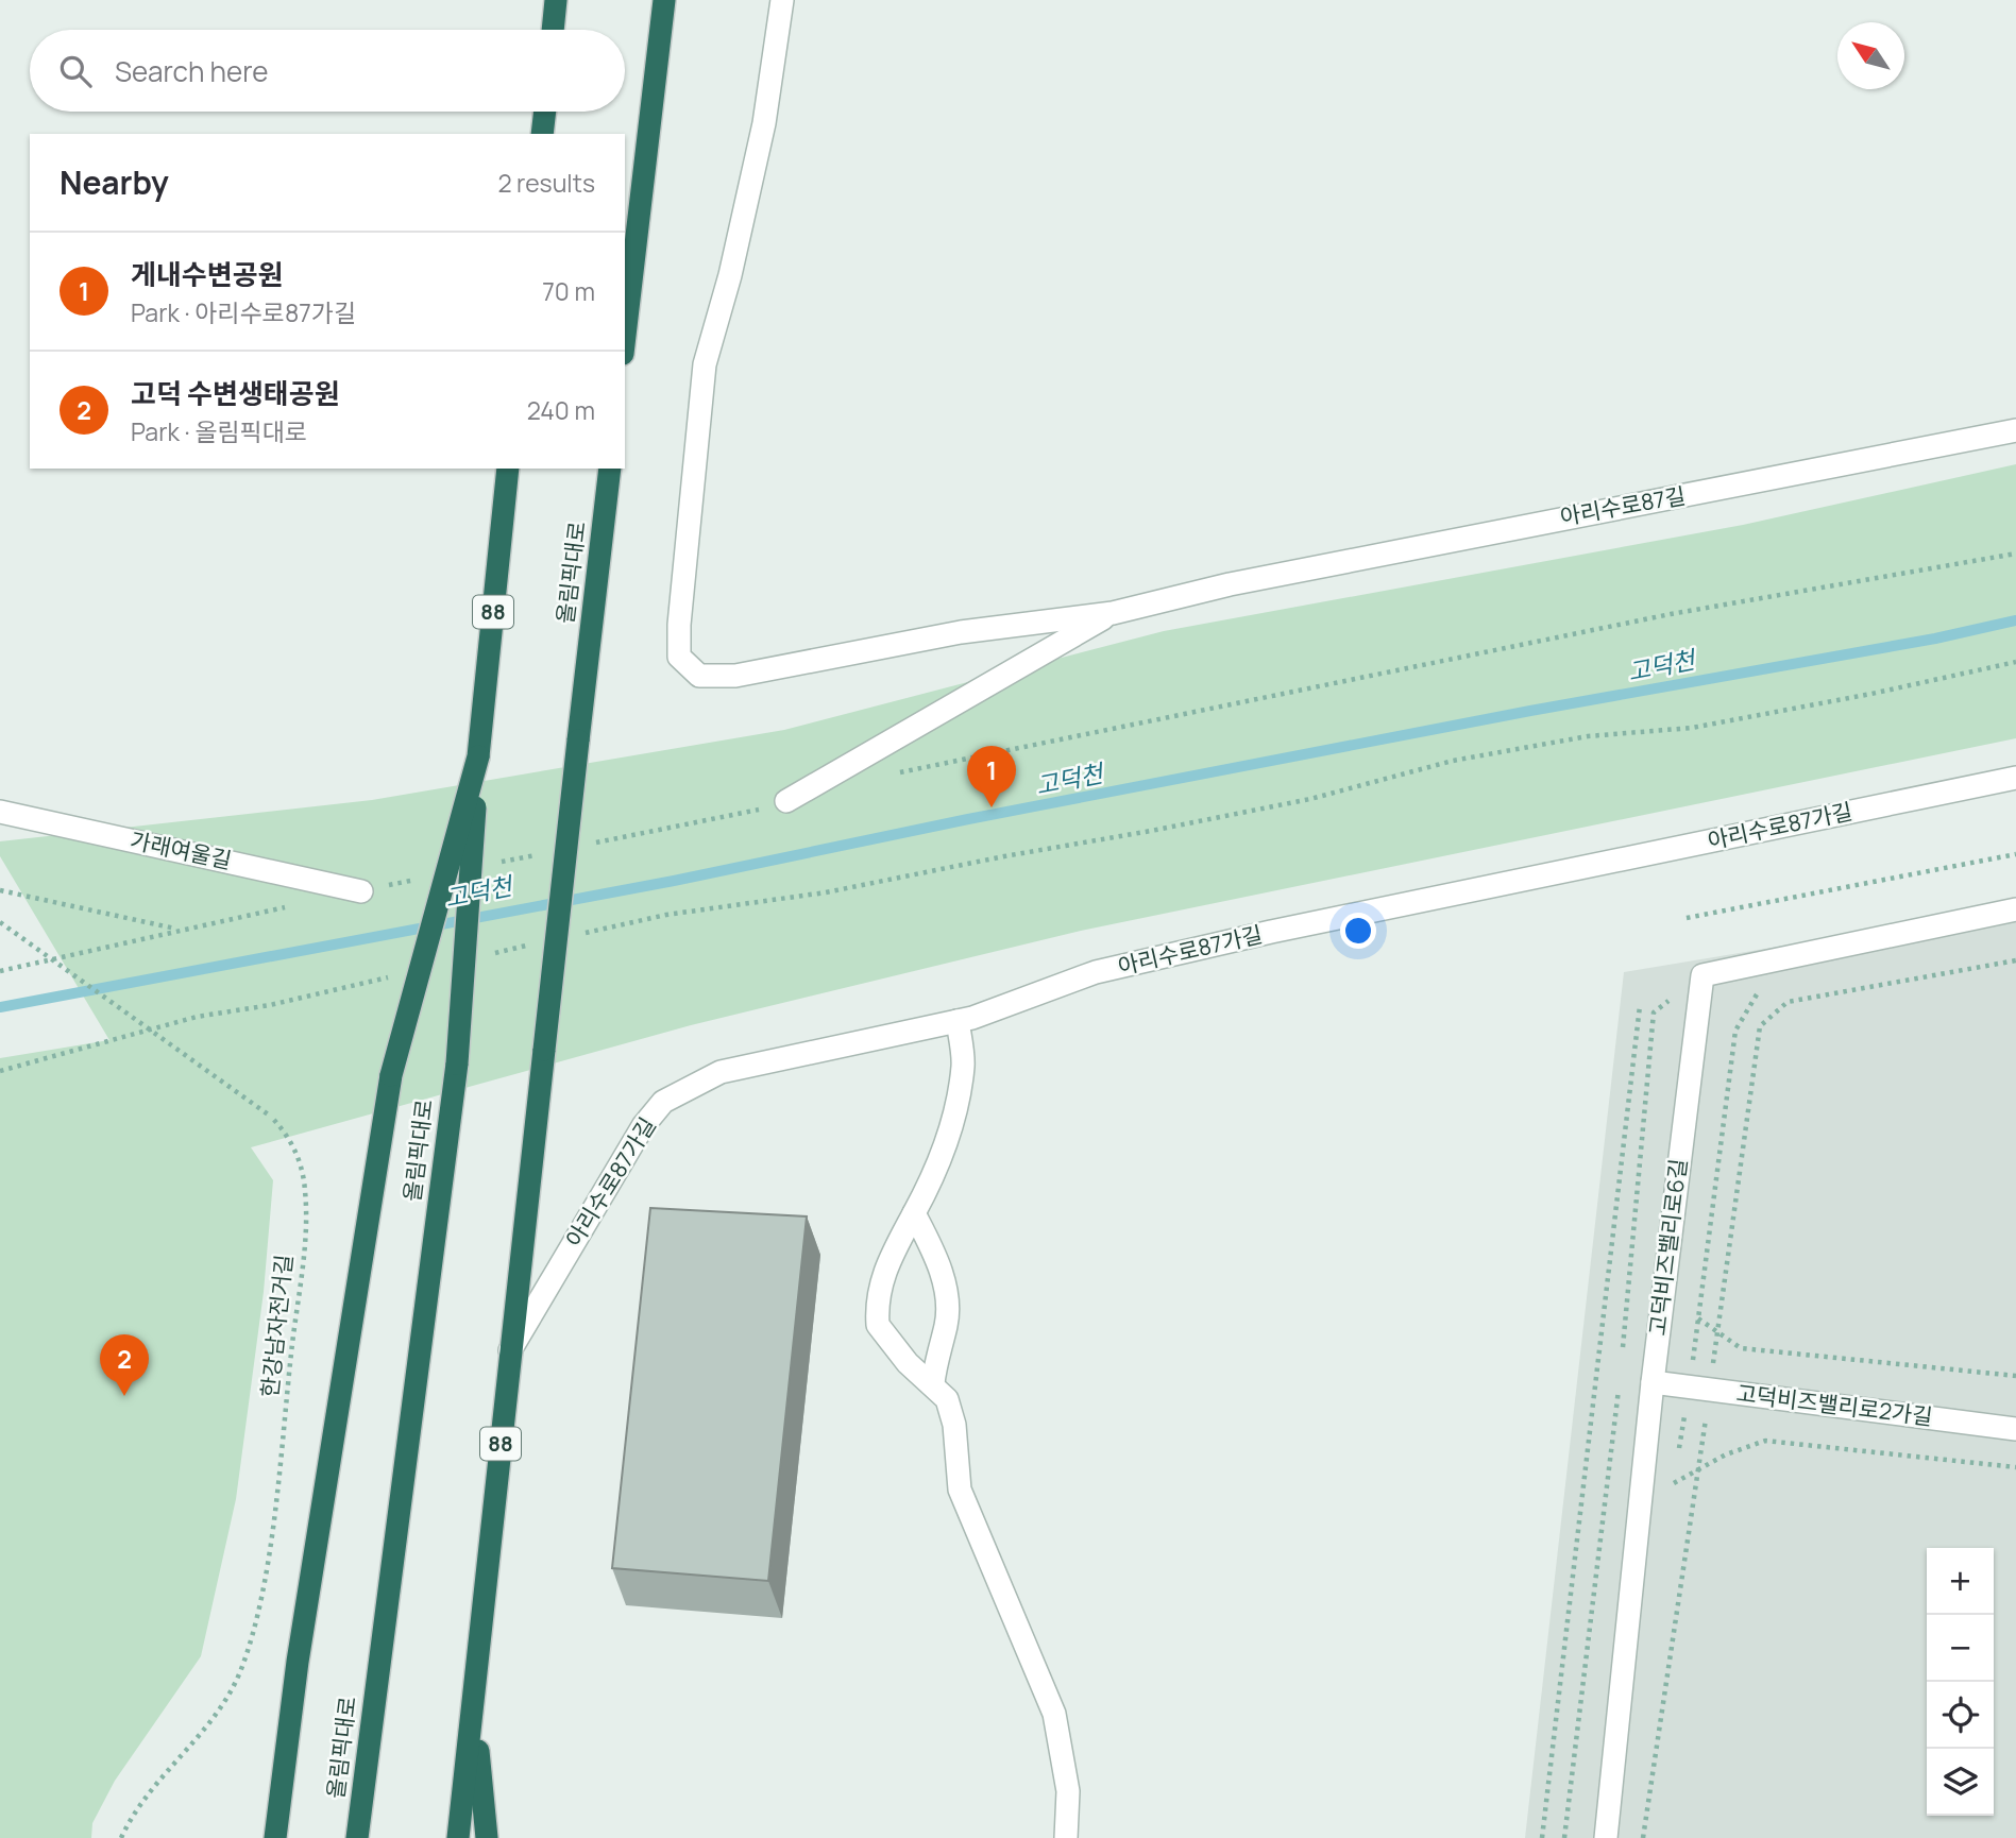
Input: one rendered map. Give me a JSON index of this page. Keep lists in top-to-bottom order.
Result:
{
  "streets": {
    "highway": ["올림픽대로", "88"],
    "street": [
      "아리수로87길",
      "아리수로87가길",
      "가래여울길",
      "고덕비즈밸리로6길",
      "고덕비즈밸리로2가길"
    ],
    "path": ["한강남자전거길"]
  },
  "crossings": [
    ["올림픽대로", "아리수로87가길"],
    ["고덕비즈밸리로6길", "고덕비즈밸리로2가길"]
  ],
  "water": ["고덕천"],
  "north": "top left",
  "page": {
    "search": "Search here",
    "heading": ["Nearby", "2 results"],
    "list": [
      {
        "mark": "1",
        "name": "게내수변공원",
        "note": "Park · 아리수로87가길",
        "value": "70 m"
      },
      {
        "mark": "2",
        "name": "고덕 수변생태공원",
        "note": "Park · 올림픽대로",
        "value": "240 m"
      }
    ],
    "pins": ["1", "2"],
    "map_buttons": ["+", "−"]
  }
}
